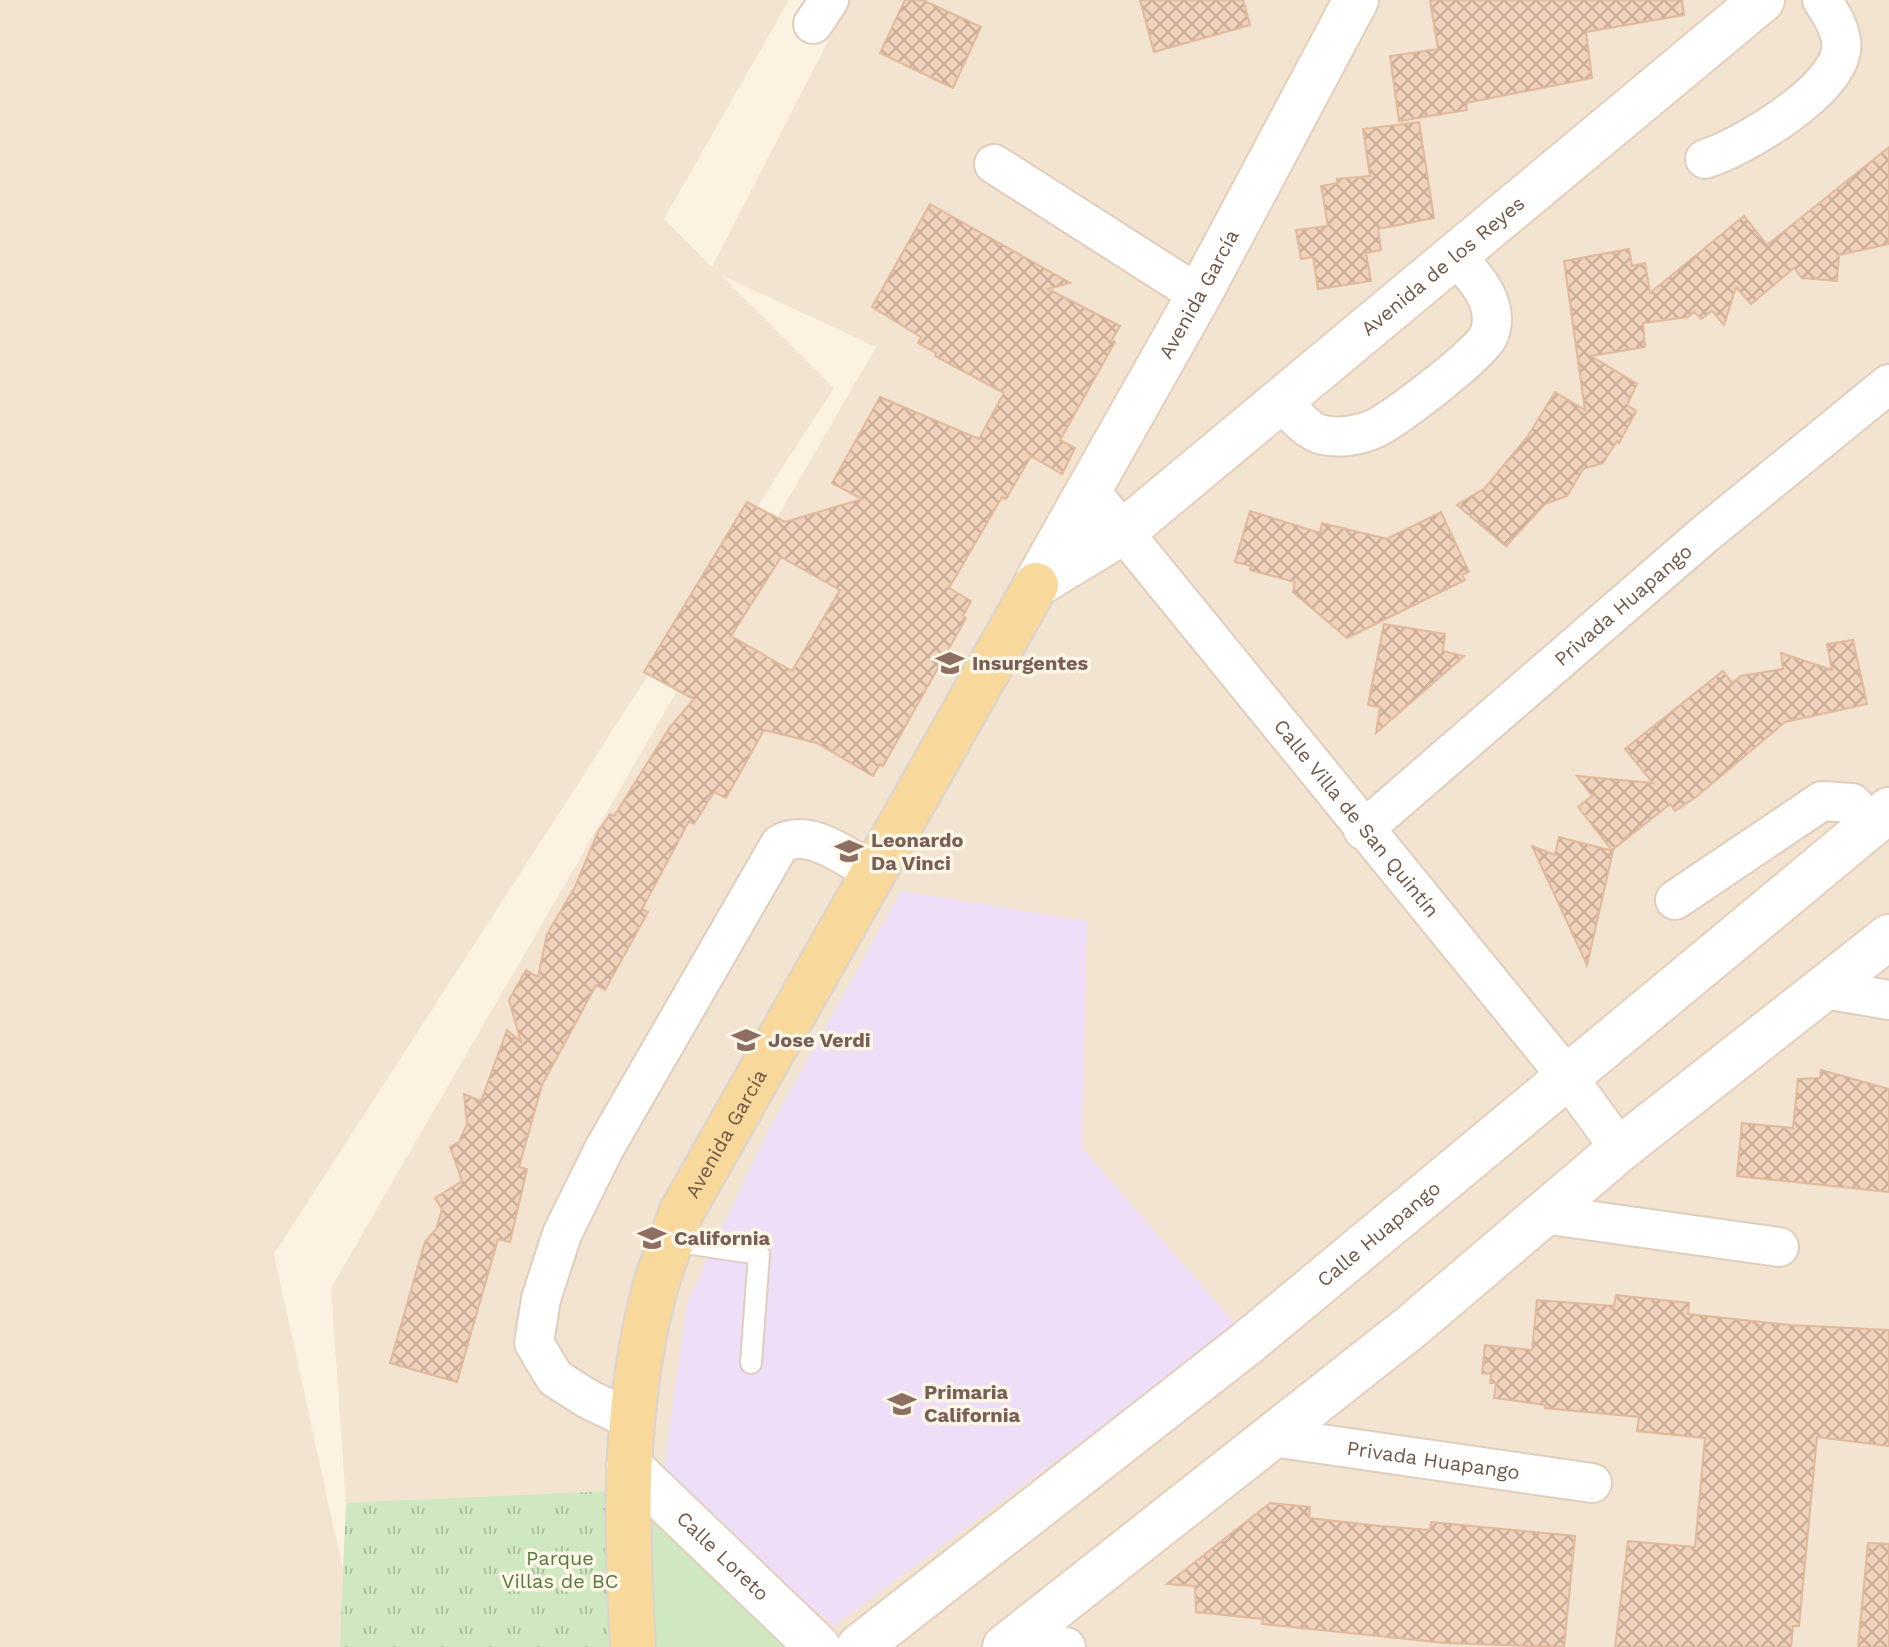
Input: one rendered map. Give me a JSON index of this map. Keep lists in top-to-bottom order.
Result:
{
  "streets": {
    "main road": [
      "Avenida de los Reyes",
      "Avenida García",
      "Calle Huapango",
      "Calle Loreto"
    ],
    "street": ["Privada Huapango", "Calle Villa de San Quintín"]
  },
  "crossings": [
    ["Avenida de los Reyes", "Avenida García"],
    ["Avenida de los Reyes", "Calle Villa de San Quintín"],
    ["Avenida García", "Calle Villa de San Quintín"],
    ["Avenida García", "Calle Loreto"],
    ["Privada Huapango", "Calle Villa de San Quintín"],
    ["Calle Villa de San Quintín", "Calle Huapango"]
  ],
  "parks": ["Parque Villas de BC"],
  "places": {
    "school or university": [
      "Insurgentes",
      "Leonardo Da Vinci",
      "Jose Verdi",
      "California",
      "Primaria California"
    ]
  }
}
